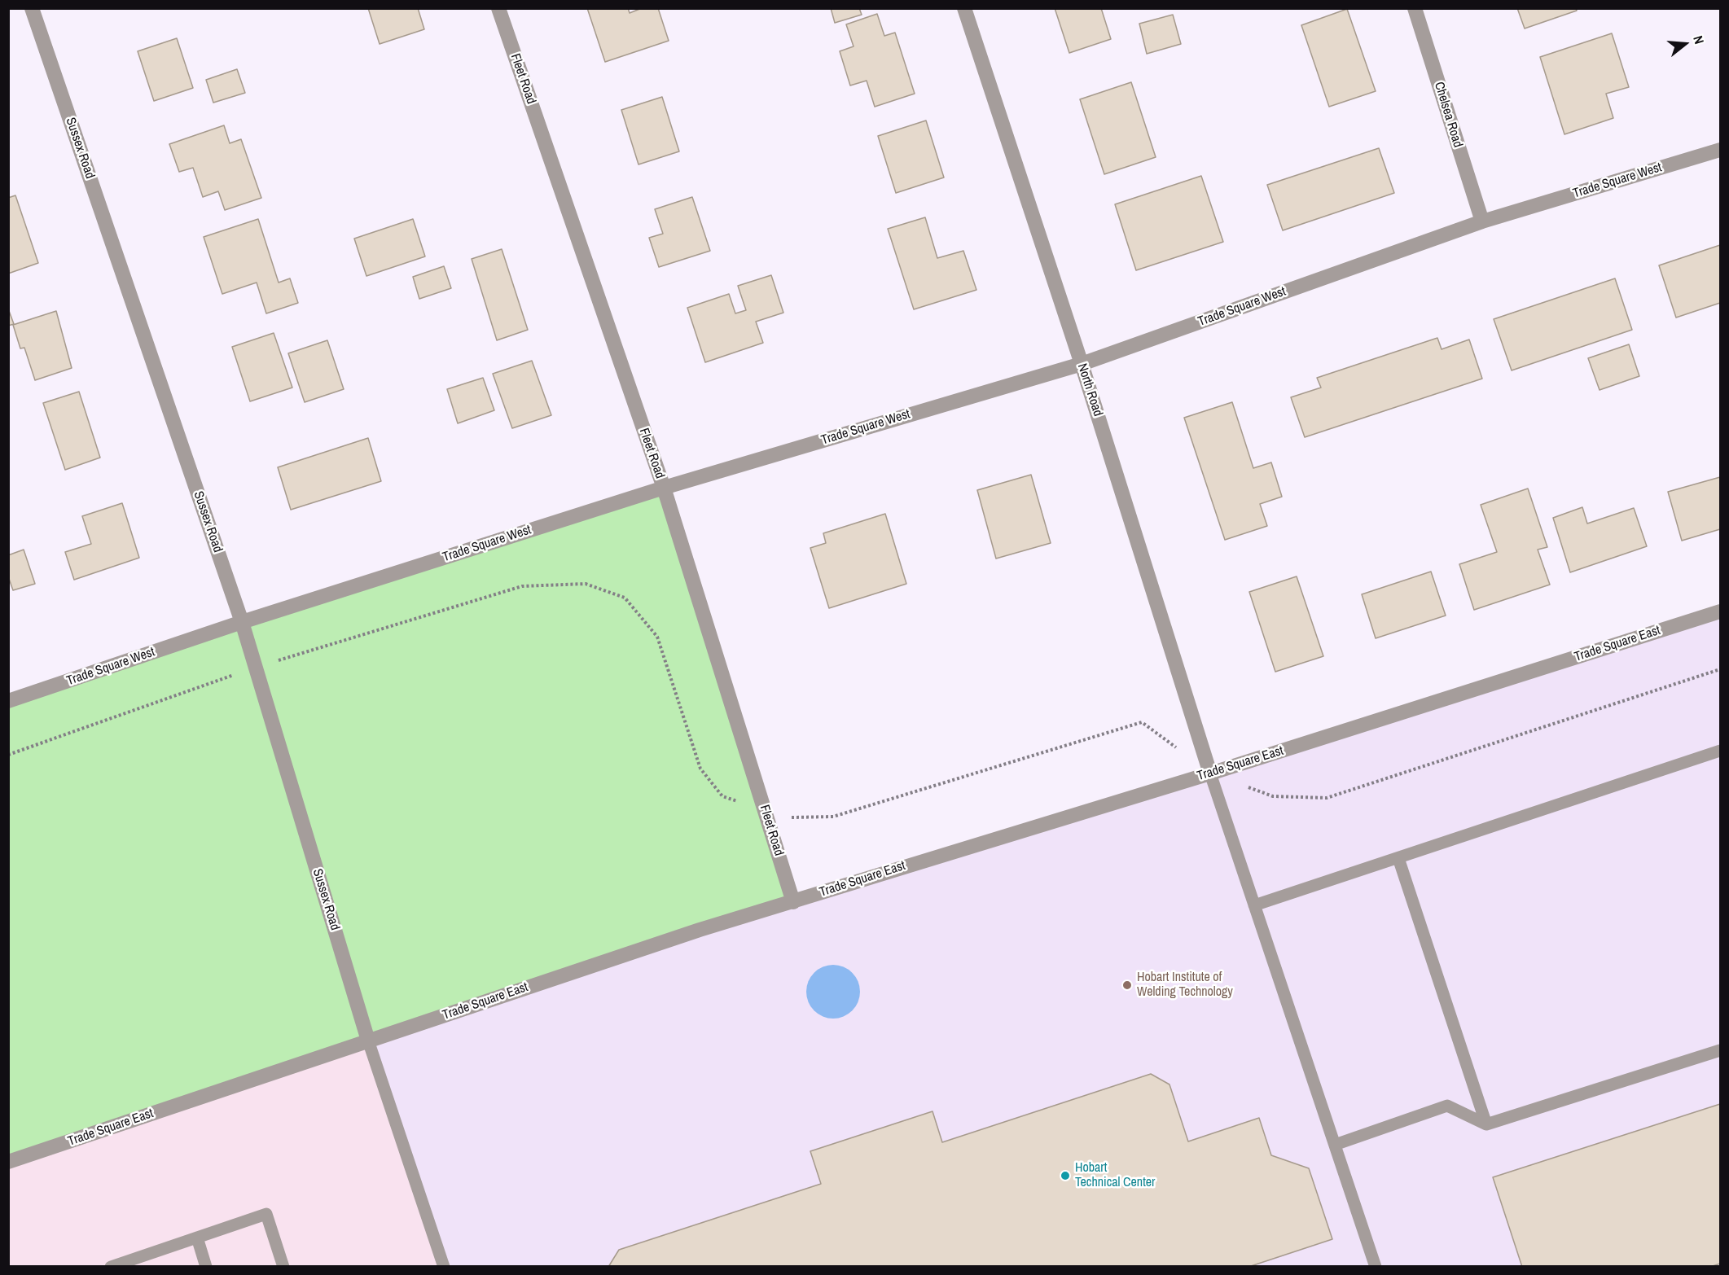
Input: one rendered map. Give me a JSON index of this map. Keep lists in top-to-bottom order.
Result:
{
  "streets": {
    "street": [
      "Fleet Road",
      "Chelsea Road",
      "Sussex Road",
      "Trade Square West",
      "North Road",
      "Trade Square East"
    ]
  },
  "crossings": [
    ["Fleet Road", "Trade Square West"],
    ["Fleet Road", "Trade Square East"],
    ["Chelsea Road", "Trade Square West"],
    ["Sussex Road", "Trade Square West"],
    ["Sussex Road", "Trade Square East"],
    ["Trade Square West", "North Road"],
    ["North Road", "Trade Square East"]
  ],
  "places": ["Hobart Institute of Welding Technology", "Hobart Technical Center"],
  "north": "right"
}
